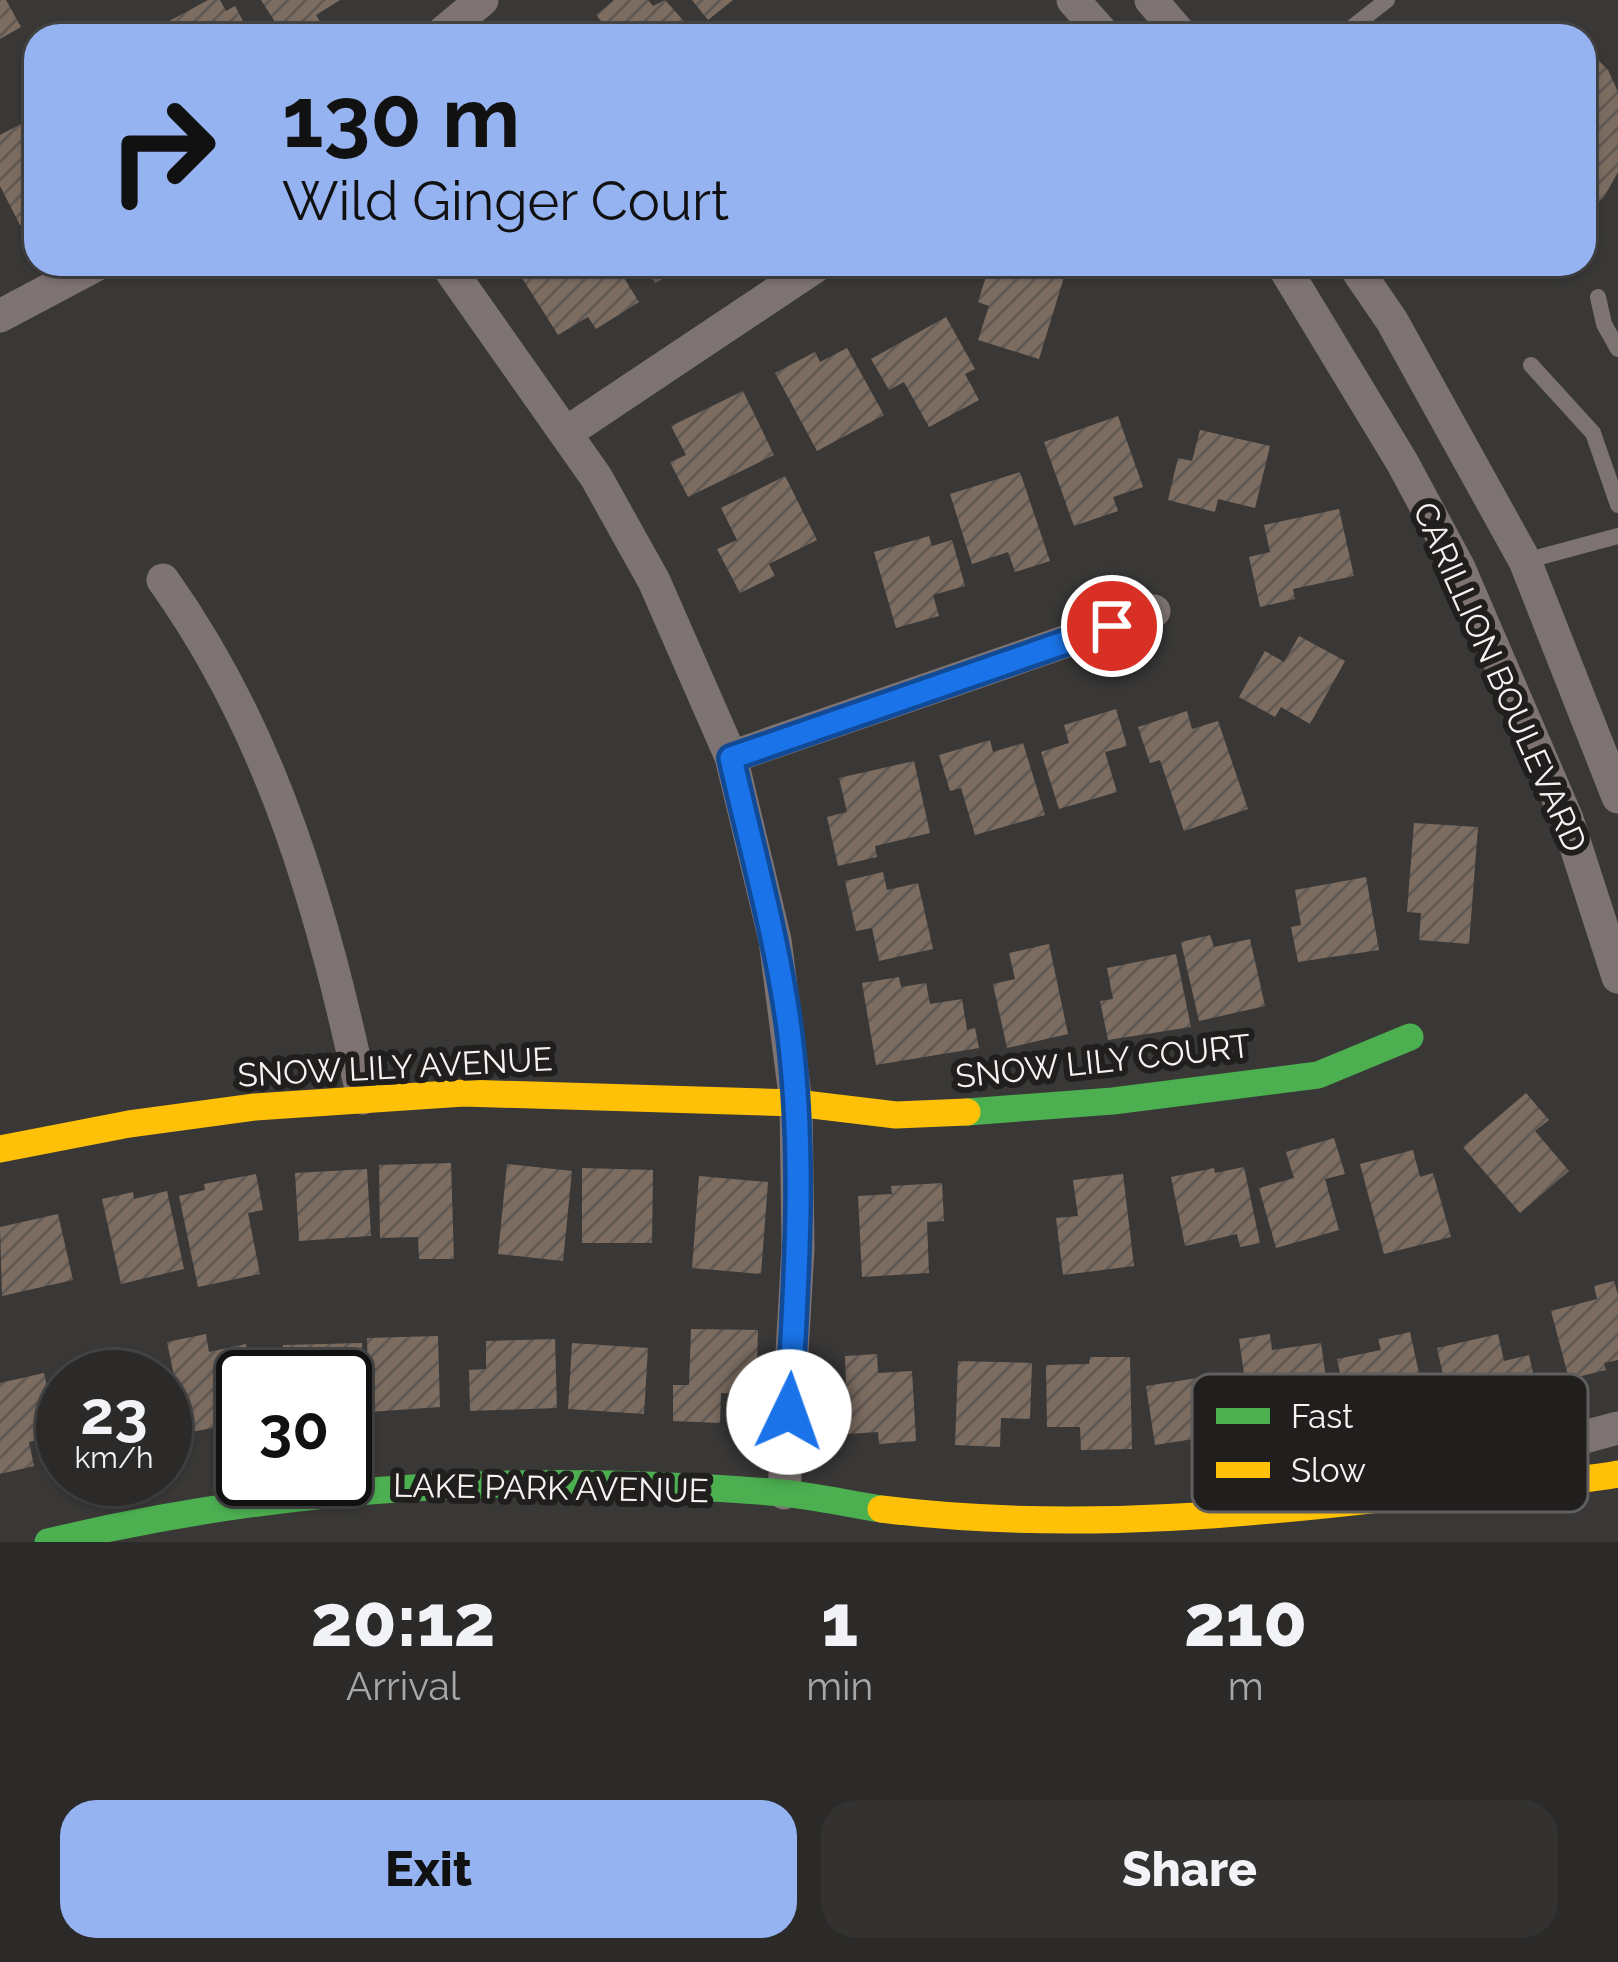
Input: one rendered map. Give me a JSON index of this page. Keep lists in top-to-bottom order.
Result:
{
  "streets": {
    "street": [
      "CARILLION BOULEVARD",
      "SNOW LILY COURT",
      "SNOW LILY AVENUE",
      "LAKE PARK AVENUE"
    ]
  },
  "crossings": [
    ["SNOW LILY COURT", "SNOW LILY AVENUE"]
  ],
  "legend": ["Fast", "Slow"],
  "page": {
    "turn": ["130 m", "Wild Ginger Court"],
    "speed": "23 km/h",
    "limit": "30",
    "eta": [
      "20:12",
      "Arrival",
      "1",
      "min",
      "210",
      "m"
    ],
    "buttons": ["Exit", "Share"]
  }
}
